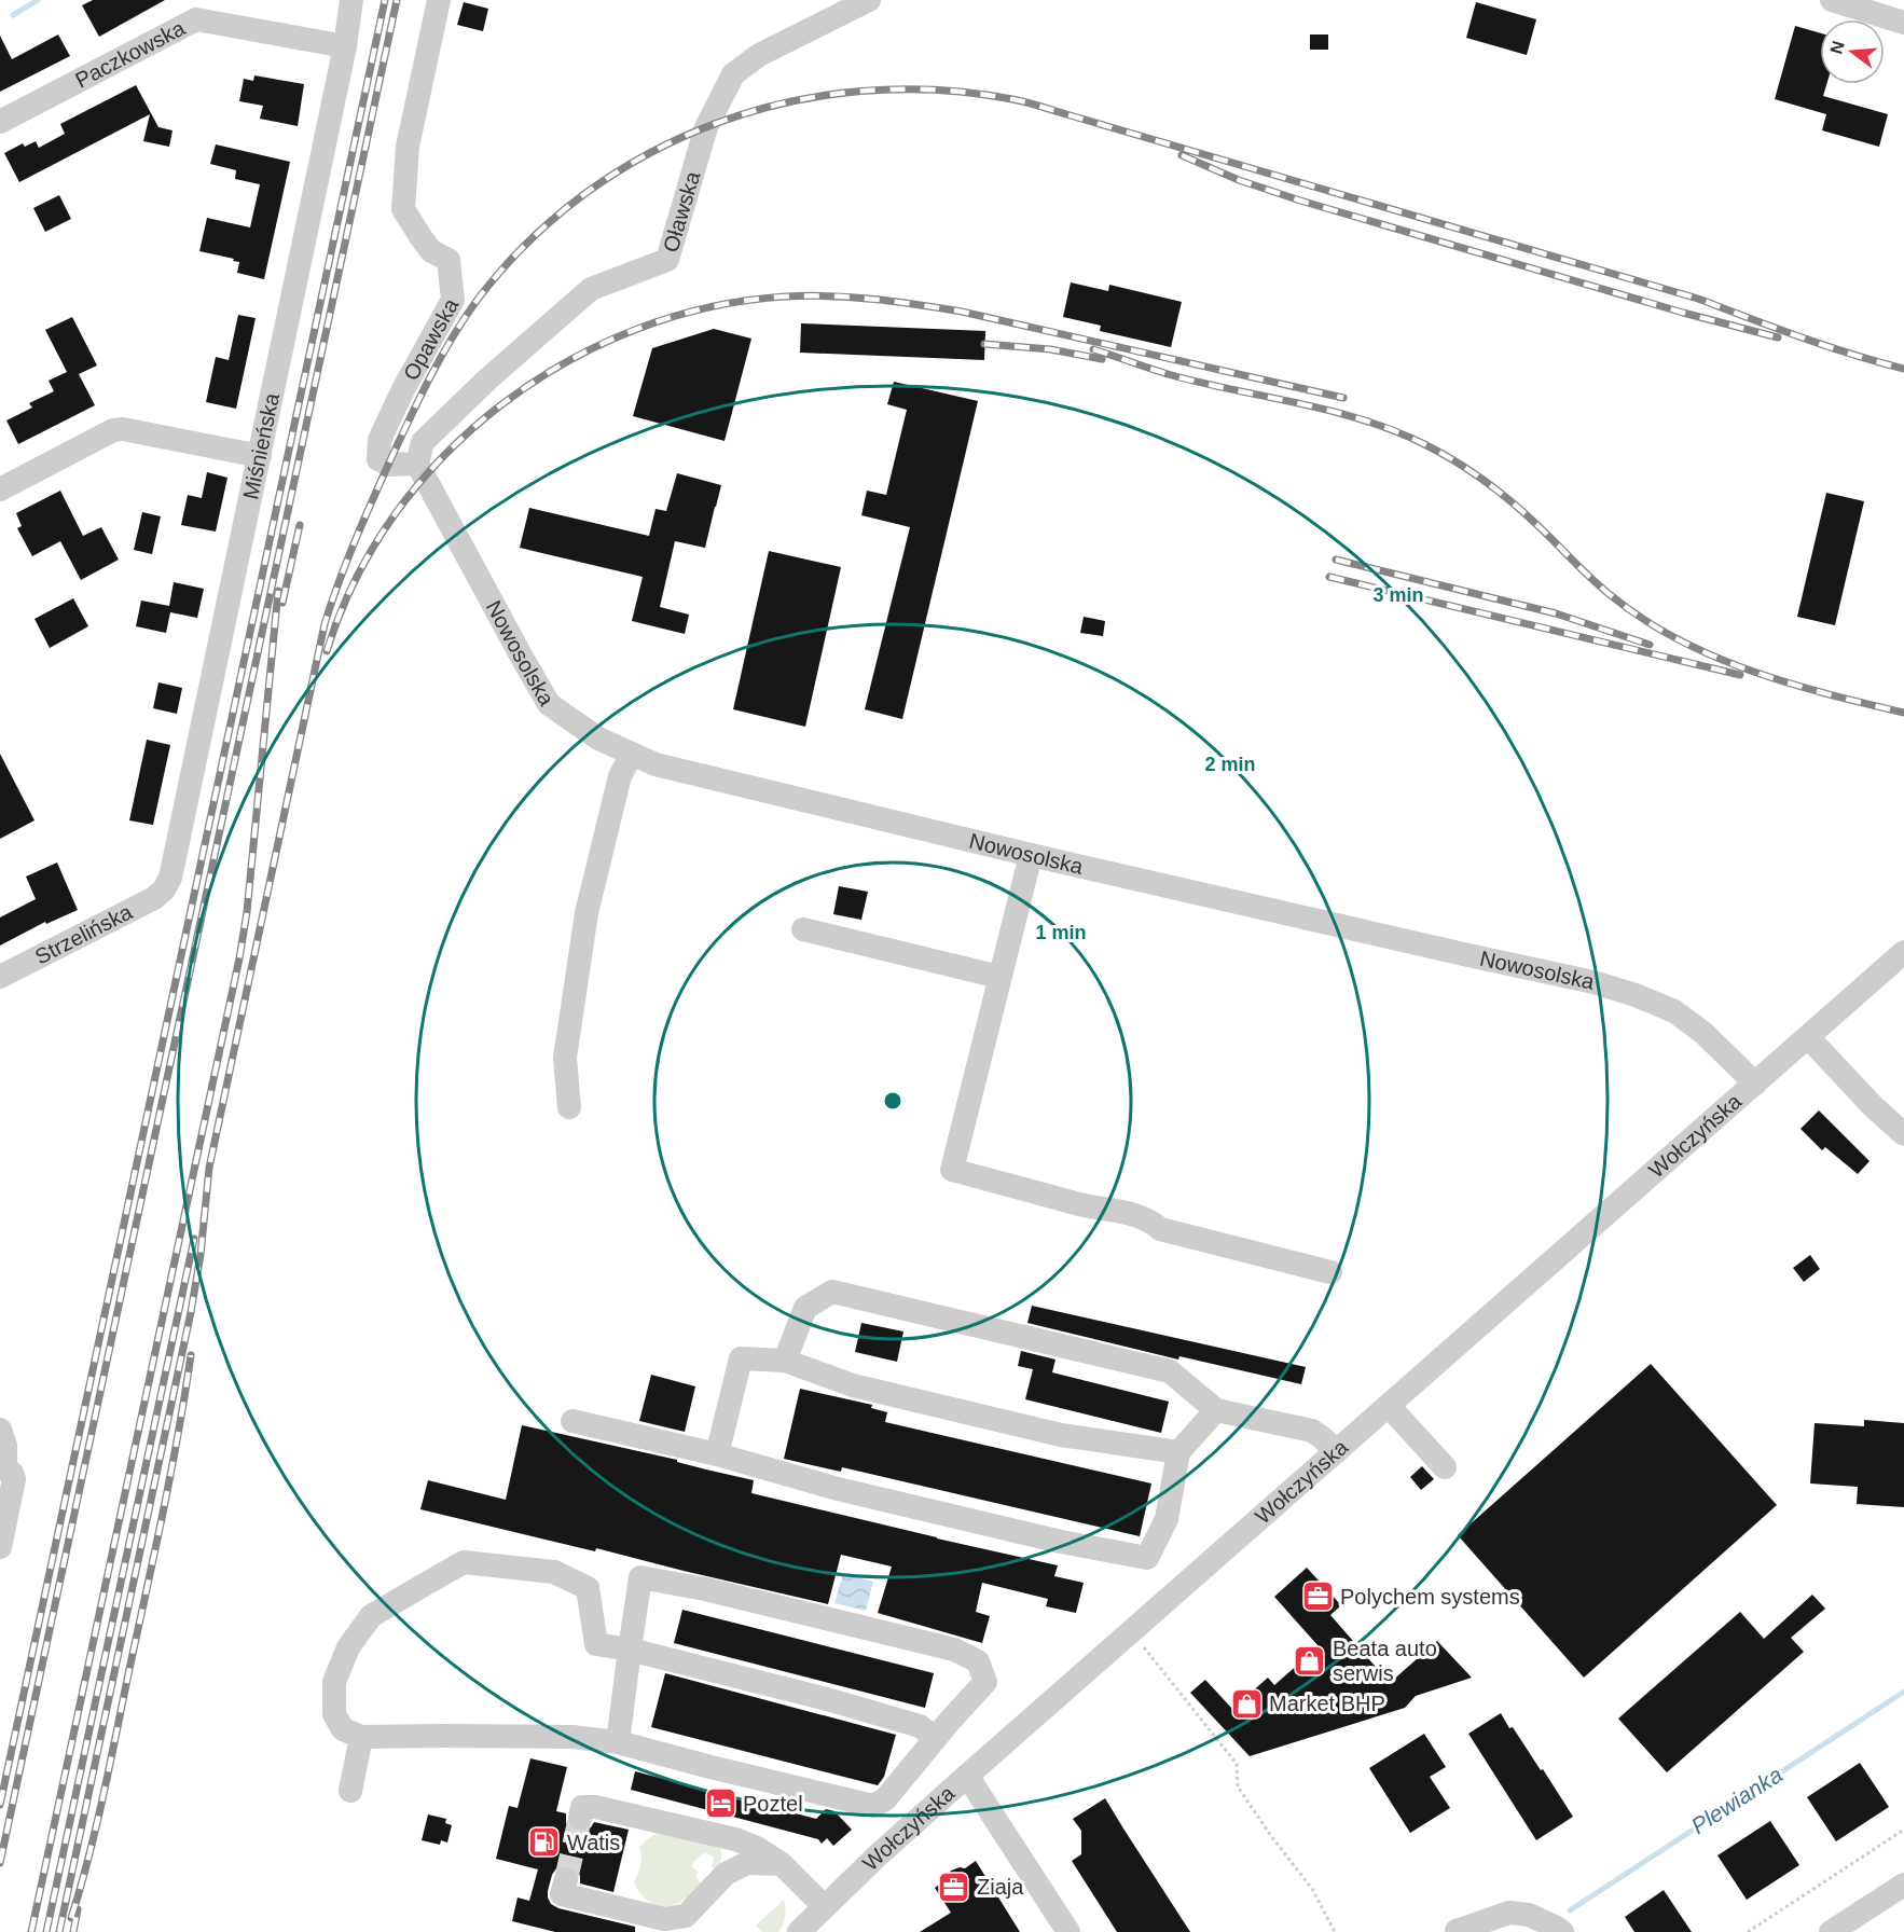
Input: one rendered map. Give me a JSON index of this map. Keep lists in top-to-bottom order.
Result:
{
  "streets": {
    "street": [
      "Paczkowska",
      "Oławska",
      "Opawska",
      "Miśnieńska",
      "Nowosolska",
      "Strzelińska",
      "Wołczyńska"
    ]
  },
  "crossings": [
    ["Paczkowska", "Miśnieńska"],
    ["Oławska", "Opawska"],
    ["Oławska", "Nowosolska"],
    ["Opawska", "Nowosolska"],
    ["Miśnieńska", "Strzelińska"],
    ["Nowosolska", "Wołczyńska"]
  ],
  "water": ["Plewianka"],
  "places": {
    "office": ["Polychem systems", "Ziaja"],
    "shop": ["Beata auto serwis", "Market BHP"],
    "hotel": ["Poztel"],
    "fuel station": ["Watis"]
  },
  "north": "left",
  "rings": ["3 min", "2 min", "1 min"]
}
